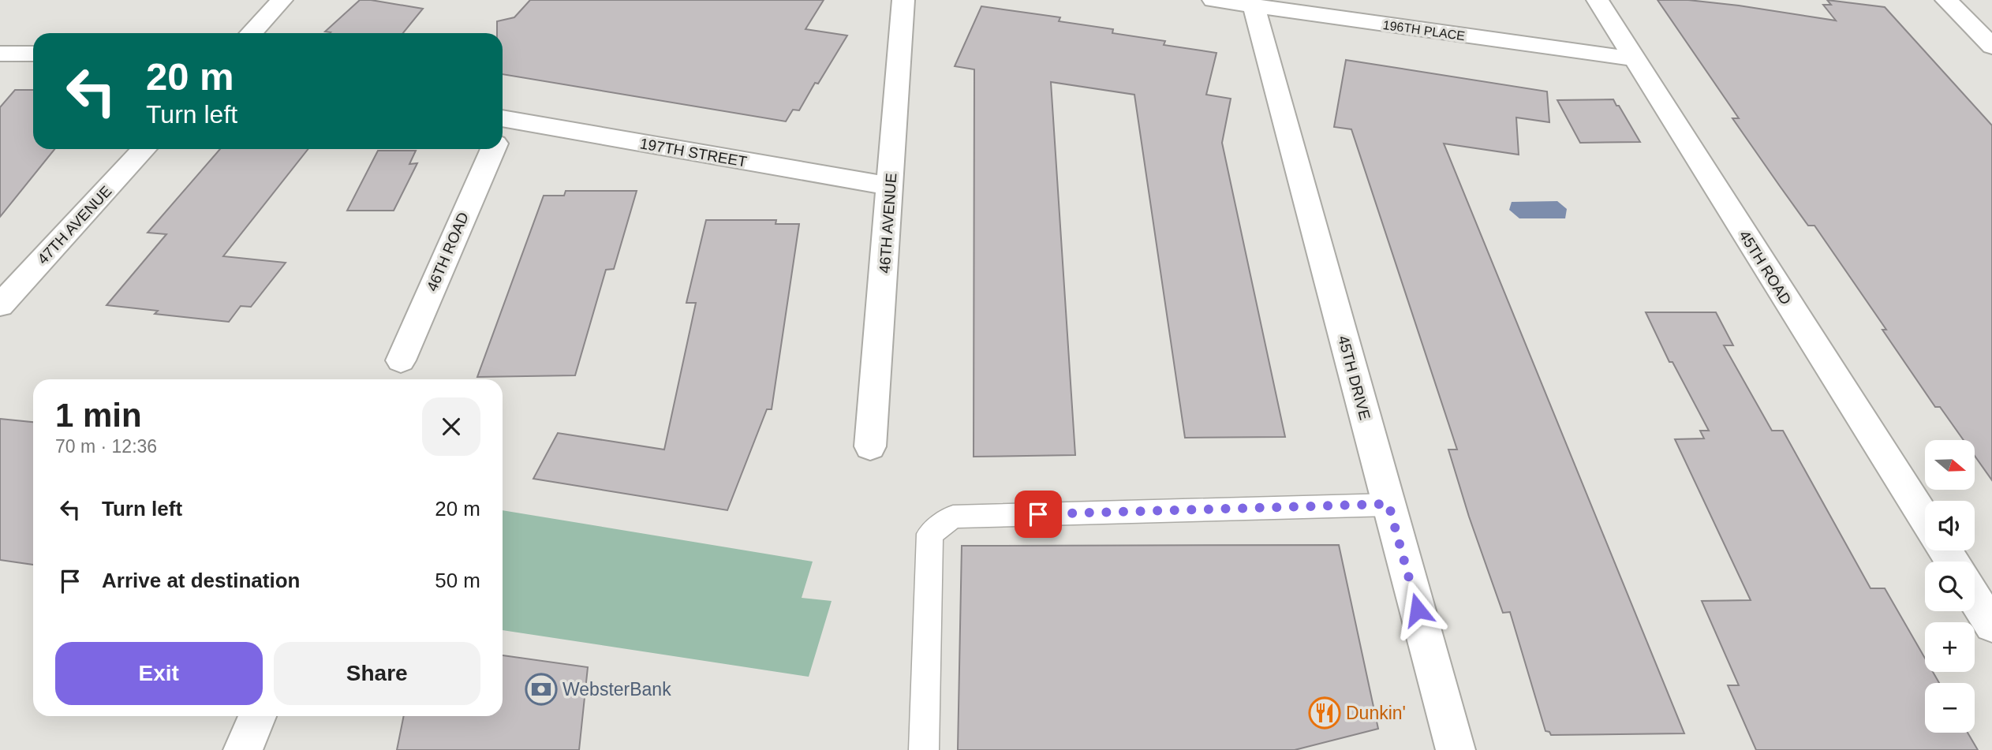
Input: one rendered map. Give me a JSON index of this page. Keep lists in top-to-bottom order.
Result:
{
  "streets": {
    "street": [
      "196TH PLACE",
      "197TH STREET",
      "46TH AVENUE",
      "47TH AVENUE",
      "46TH ROAD",
      "45TH ROAD",
      "45TH DRIVE"
    ]
  },
  "crossings": [
    ["196TH PLACE", "45TH ROAD"],
    ["196TH PLACE", "45TH DRIVE"],
    ["197TH STREET", "46TH AVENUE"]
  ],
  "places": {
    "bank": ["WebsterBank"],
    "restaurant": ["Dunkin'"]
  },
  "north": "right",
  "page": {
    "turn": ["20 m", "Turn left"],
    "heading": ["1 min", "70 m · 12:36"],
    "map_buttons": ["+", "−"],
    "list": [
      {
        "name": "Turn left",
        "value": "20 m"
      },
      {
        "name": "Arrive at destination",
        "value": "50 m"
      }
    ],
    "buttons": ["Exit", "Share"]
  }
}
